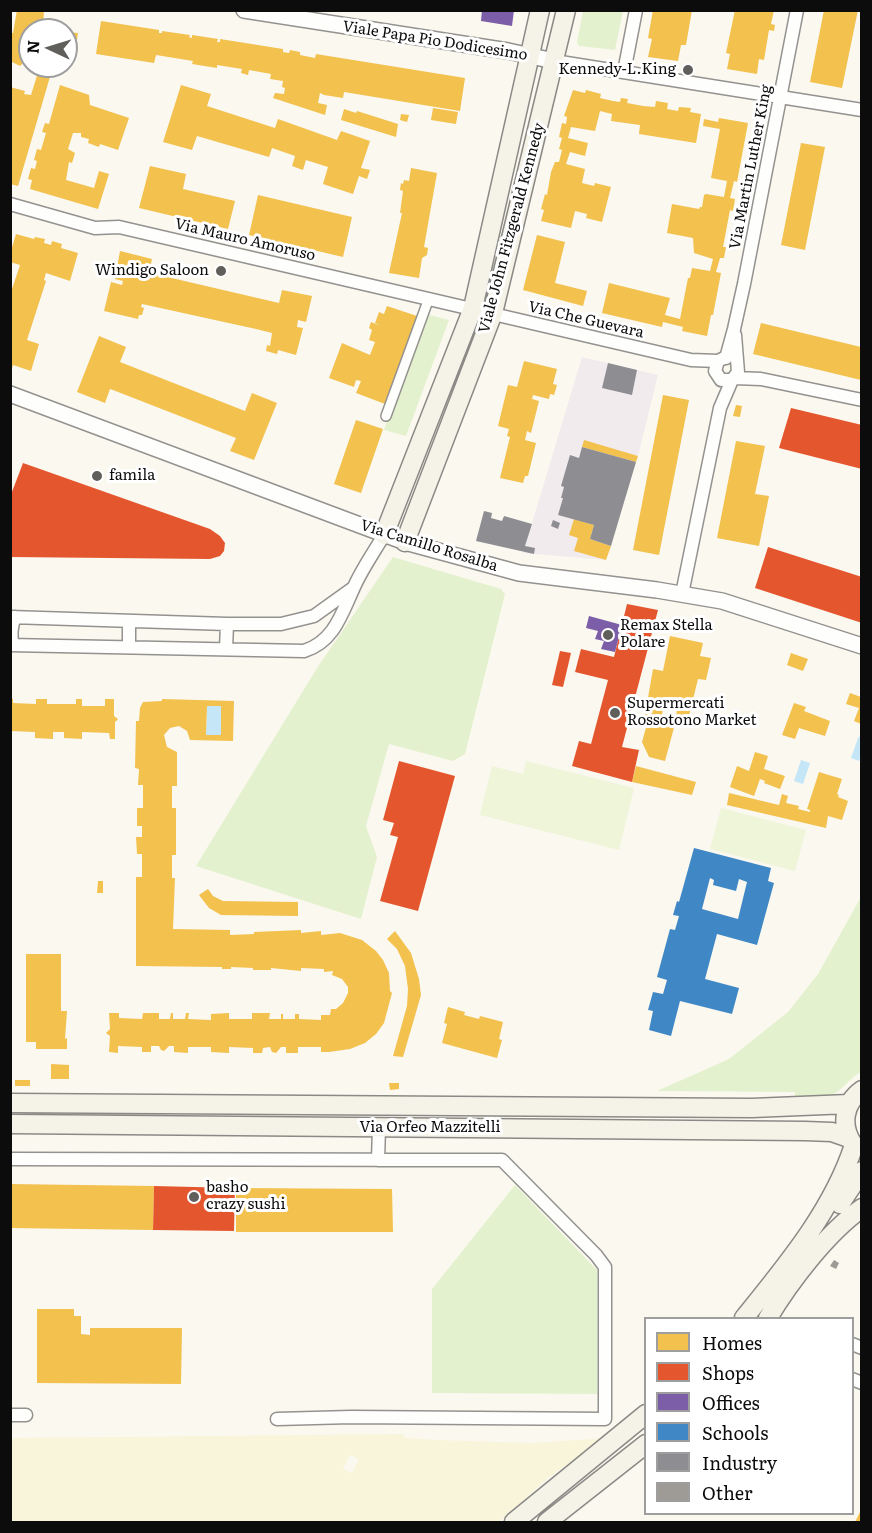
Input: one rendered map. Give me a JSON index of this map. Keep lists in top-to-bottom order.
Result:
{
  "streets": {
    "main road": ["Viale John Fitzgerald Kennedy", "Via Orfeo Mazzitelli"],
    "street": [
      "Viale Papa Pio Dodicesimo",
      "Via Martin Luther King",
      "Via Mauro Amoruso",
      "Via Che Guevara",
      "Via Camillo Rosalba"
    ]
  },
  "crossings": [
    ["Viale Papa Pio Dodicesimo", "Viale John Fitzgerald Kennedy"],
    ["Via Martin Luther King", "Via Che Guevara"],
    ["Viale John Fitzgerald Kennedy", "Via Mauro Amoruso"],
    ["Viale John Fitzgerald Kennedy", "Via Che Guevara"],
    ["Viale John Fitzgerald Kennedy", "Via Camillo Rosalba"],
    ["Via Mauro Amoruso", "Via Che Guevara"]
  ],
  "places": [
    "Kennedy-L.King",
    "Windigo Saloon",
    "famila",
    "Remax Stella Polare",
    "Supermercati Rossotono Market",
    "basho crazy sushi"
  ],
  "legend": [
    "Homes",
    "Shops",
    "Offices",
    "Schools",
    "Industry",
    "Other"
  ],
  "north": "left"
}
